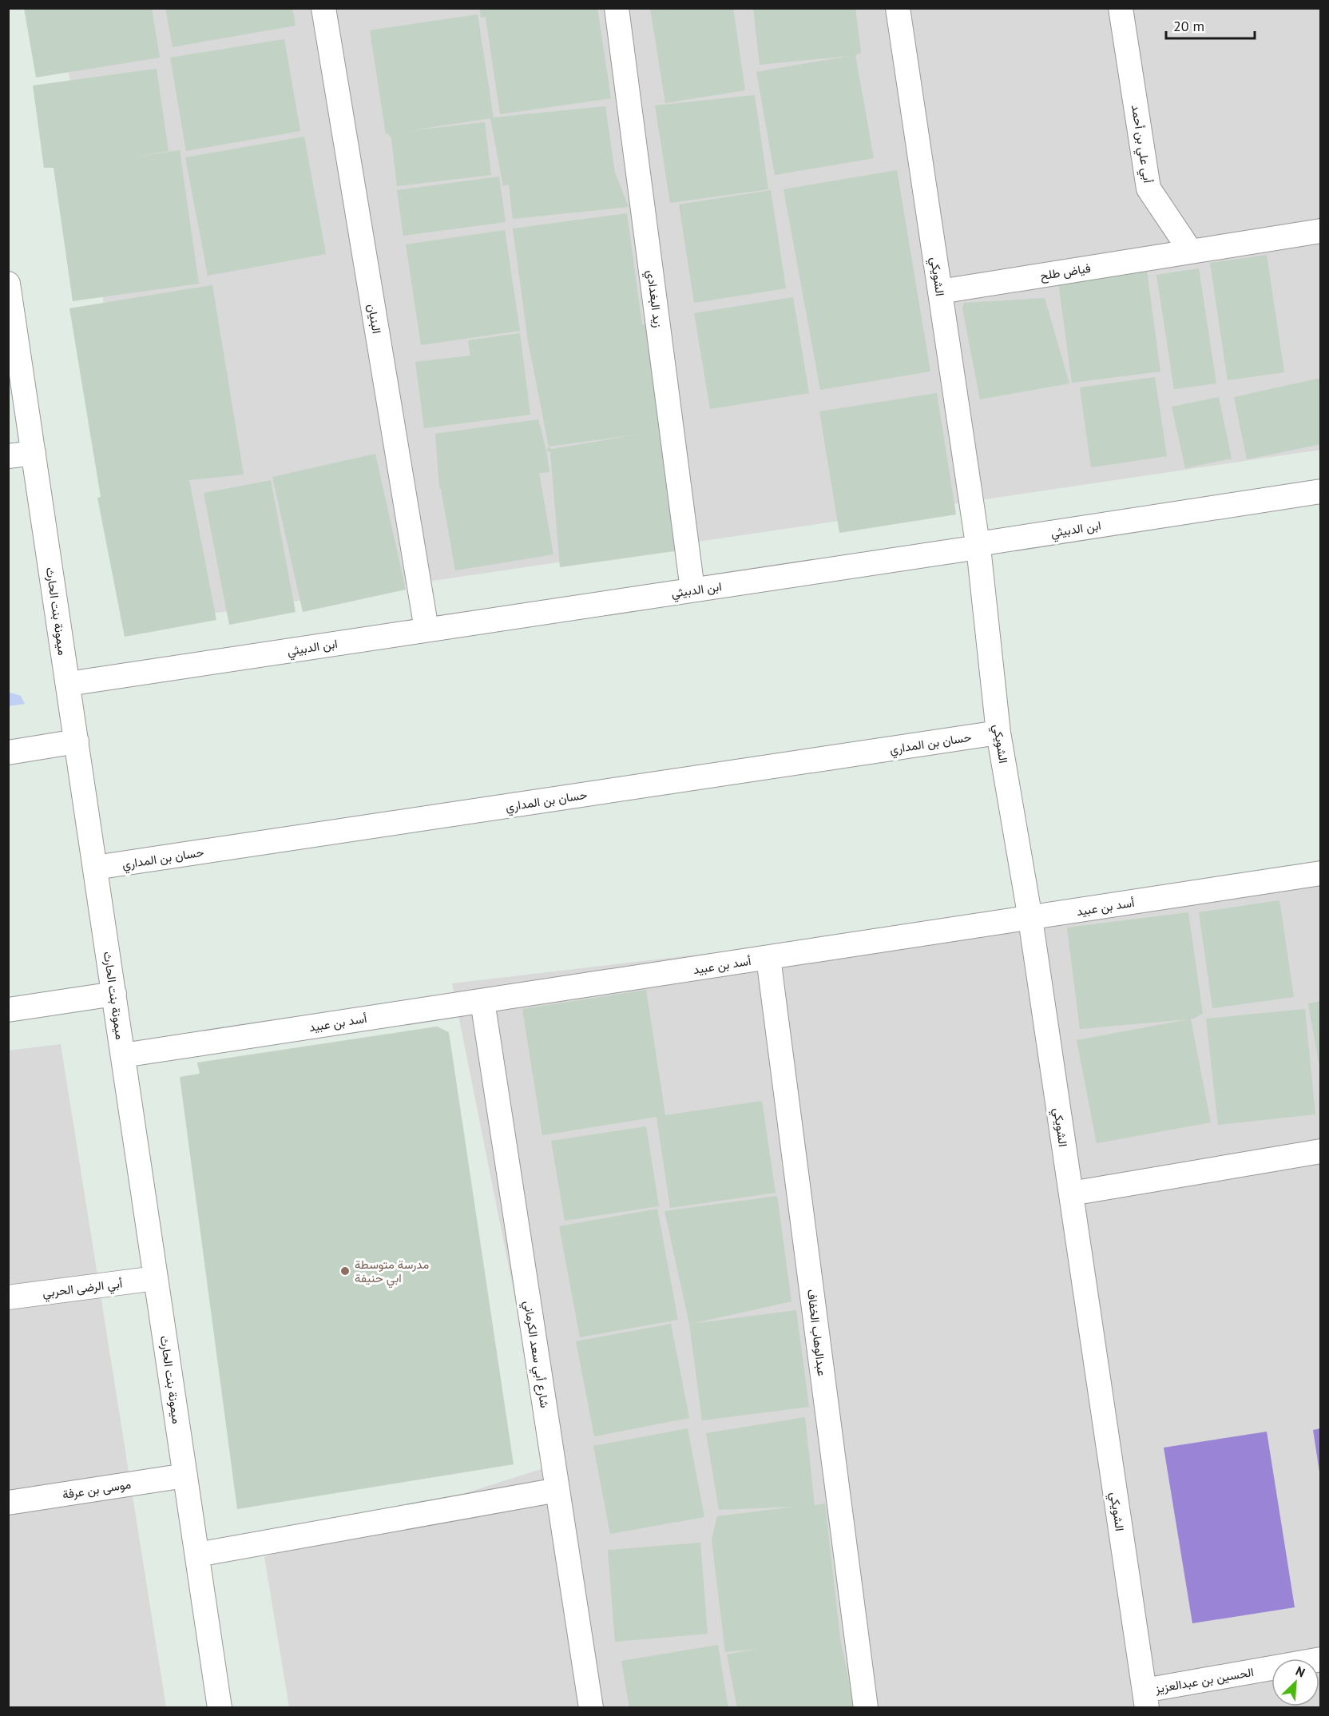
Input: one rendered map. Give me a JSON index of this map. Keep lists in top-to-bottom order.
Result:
{
  "streets": {
    "street": [
      "أبي علي بن أحمد",
      "فياض طلح",
      "الشويكي",
      "زيد البغدادي",
      "البنيان",
      "ابن الدبيثي",
      "ميمونة بنت الحارث",
      "حسان بن المداري",
      "أسد بن عبيد",
      "أبي الرضى الحربي",
      "عبدالوهاب الخفاف",
      "شارع أبي سعد الكرماني",
      "موسى بن عرفة",
      "الحسين بن عبدالعزيز"
    ]
  },
  "crossings": [
    ["أبي علي بن أحمد", "فياض طلح"],
    ["فياض طلح", "الشويكي"],
    ["الشويكي", "ابن الدبيثي"],
    ["الشويكي", "حسان بن المداري"],
    ["الشويكي", "أسد بن عبيد"],
    ["الشويكي", "الحسين بن عبدالعزيز"],
    ["زيد البغدادي", "ابن الدبيثي"],
    ["البنيان", "ابن الدبيثي"],
    ["ابن الدبيثي", "ميمونة بنت الحارث"],
    ["ميمونة بنت الحارث", "حسان بن المداري"],
    ["ميمونة بنت الحارث", "أسد بن عبيد"],
    ["ميمونة بنت الحارث", "أبي الرضى الحربي"],
    ["ميمونة بنت الحارث", "موسى بن عرفة"],
    ["أسد بن عبيد", "عبدالوهاب الخفاف"],
    ["أسد بن عبيد", "شارع أبي سعد الكرماني"]
  ],
  "places": ["مدرسة متوسطة ابي حنيفة"],
  "scale_bar": "20 m",
  "north": "top right"
}
